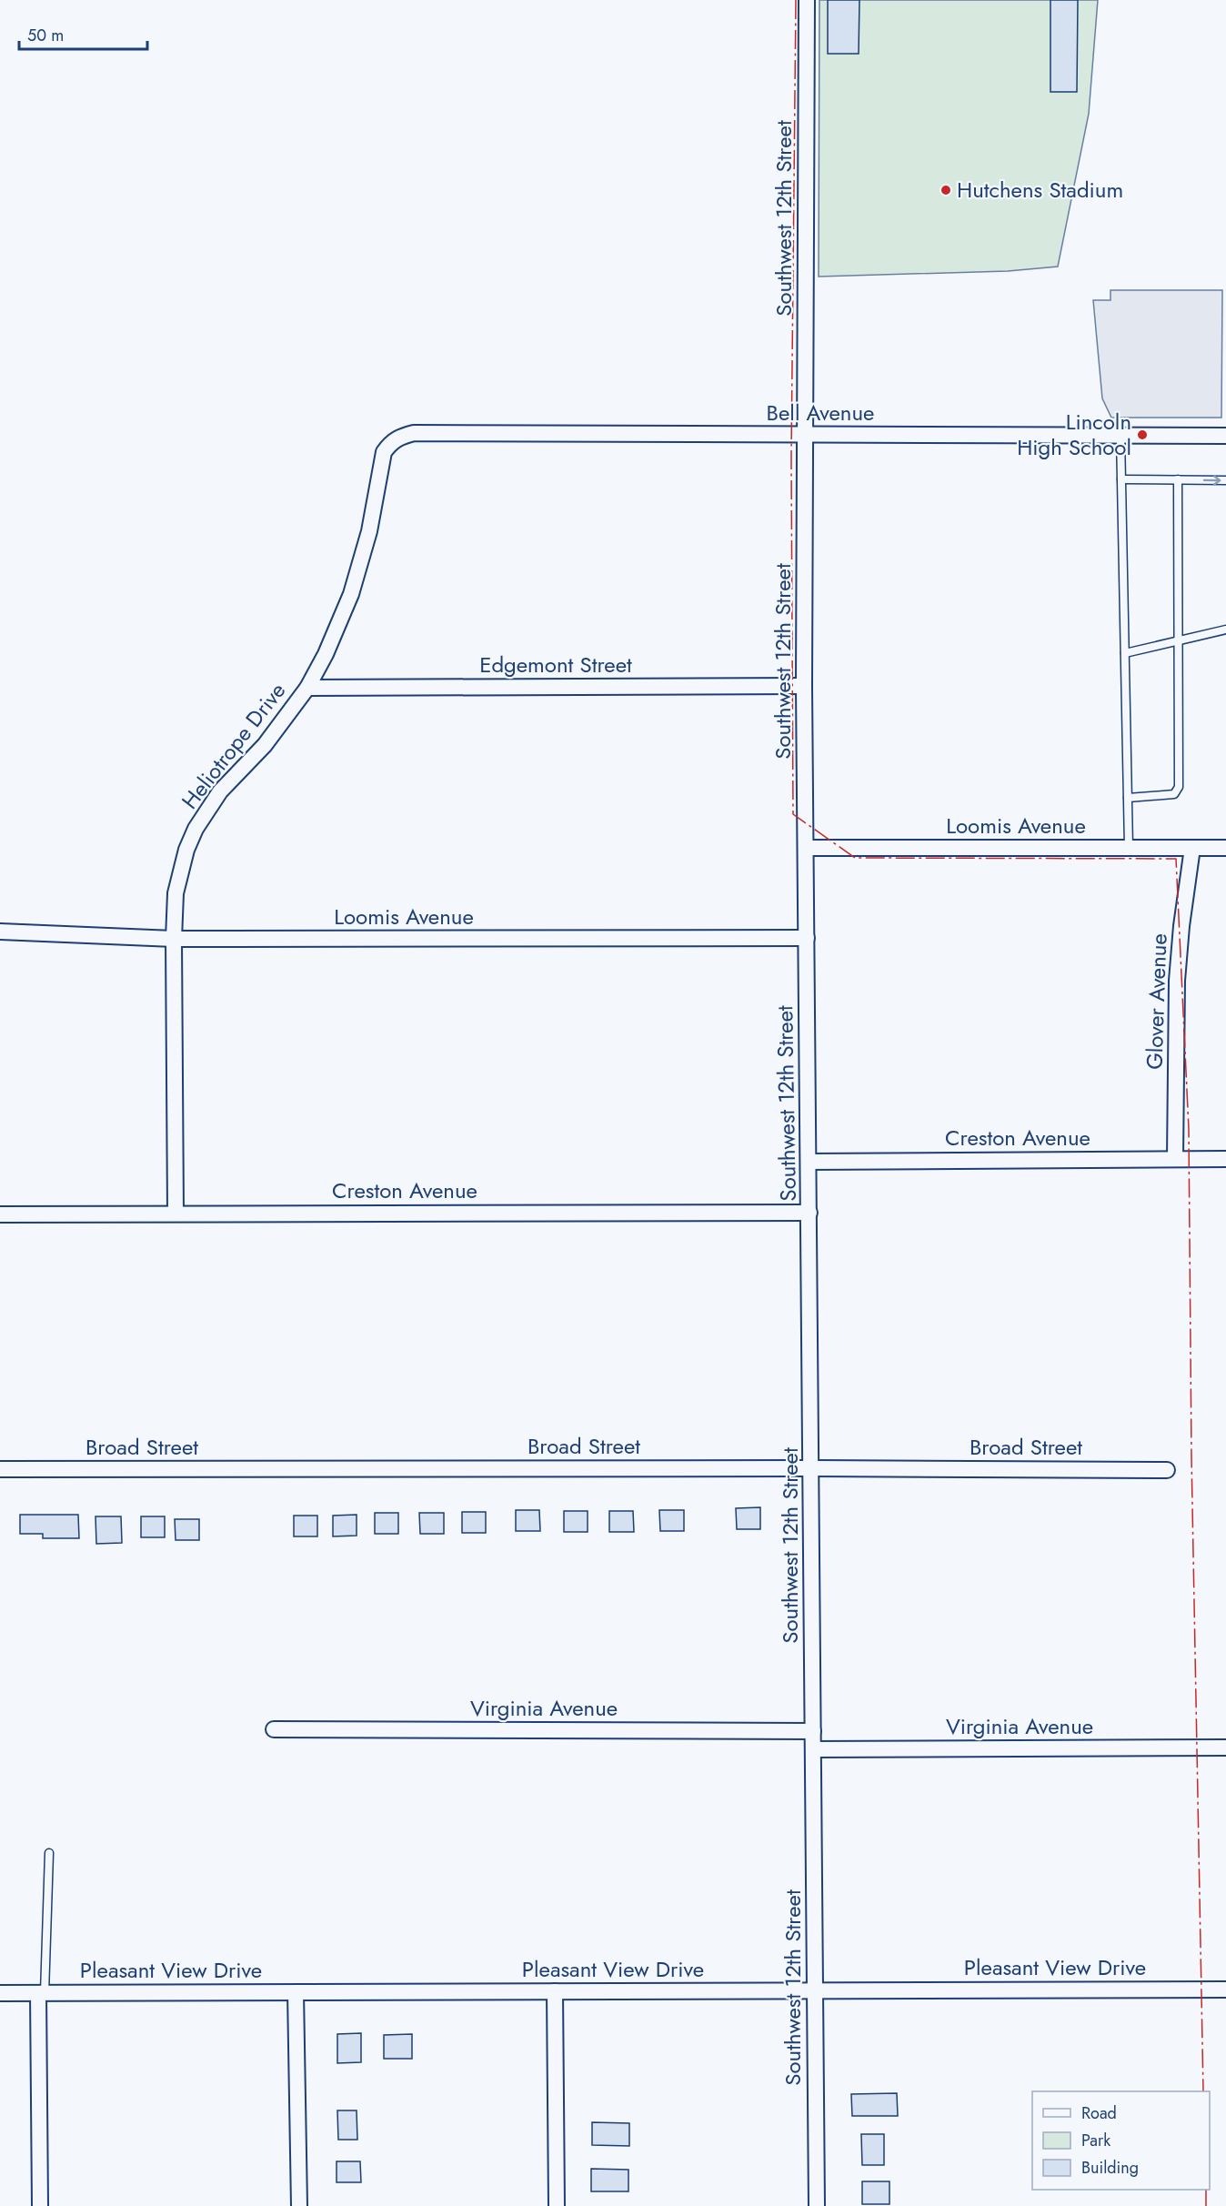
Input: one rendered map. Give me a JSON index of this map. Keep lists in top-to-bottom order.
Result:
{
  "streets": {
    "street": [
      "Southwest 12th Street",
      "Bell Avenue",
      "Edgemont Street",
      "Heliotrope Drive",
      "Loomis Avenue",
      "Glover Avenue",
      "Creston Avenue",
      "Broad Street",
      "Virginia Avenue",
      "Pleasant View Drive"
    ]
  },
  "crossings": [
    ["Southwest 12th Street", "Bell Avenue"],
    ["Southwest 12th Street", "Edgemont Street"],
    ["Southwest 12th Street", "Loomis Avenue"],
    ["Southwest 12th Street", "Creston Avenue"],
    ["Southwest 12th Street", "Broad Street"],
    ["Southwest 12th Street", "Virginia Avenue"],
    ["Southwest 12th Street", "Pleasant View Drive"],
    ["Bell Avenue", "Heliotrope Drive"],
    ["Edgemont Street", "Heliotrope Drive"],
    ["Heliotrope Drive", "Loomis Avenue"],
    ["Heliotrope Drive", "Creston Avenue"],
    ["Loomis Avenue", "Glover Avenue"],
    ["Glover Avenue", "Creston Avenue"]
  ],
  "places": ["Hutchens Stadium", "Lincoln High School"],
  "legend": ["Road", "Park", "Building"],
  "scale_bar": "50 m"
}
